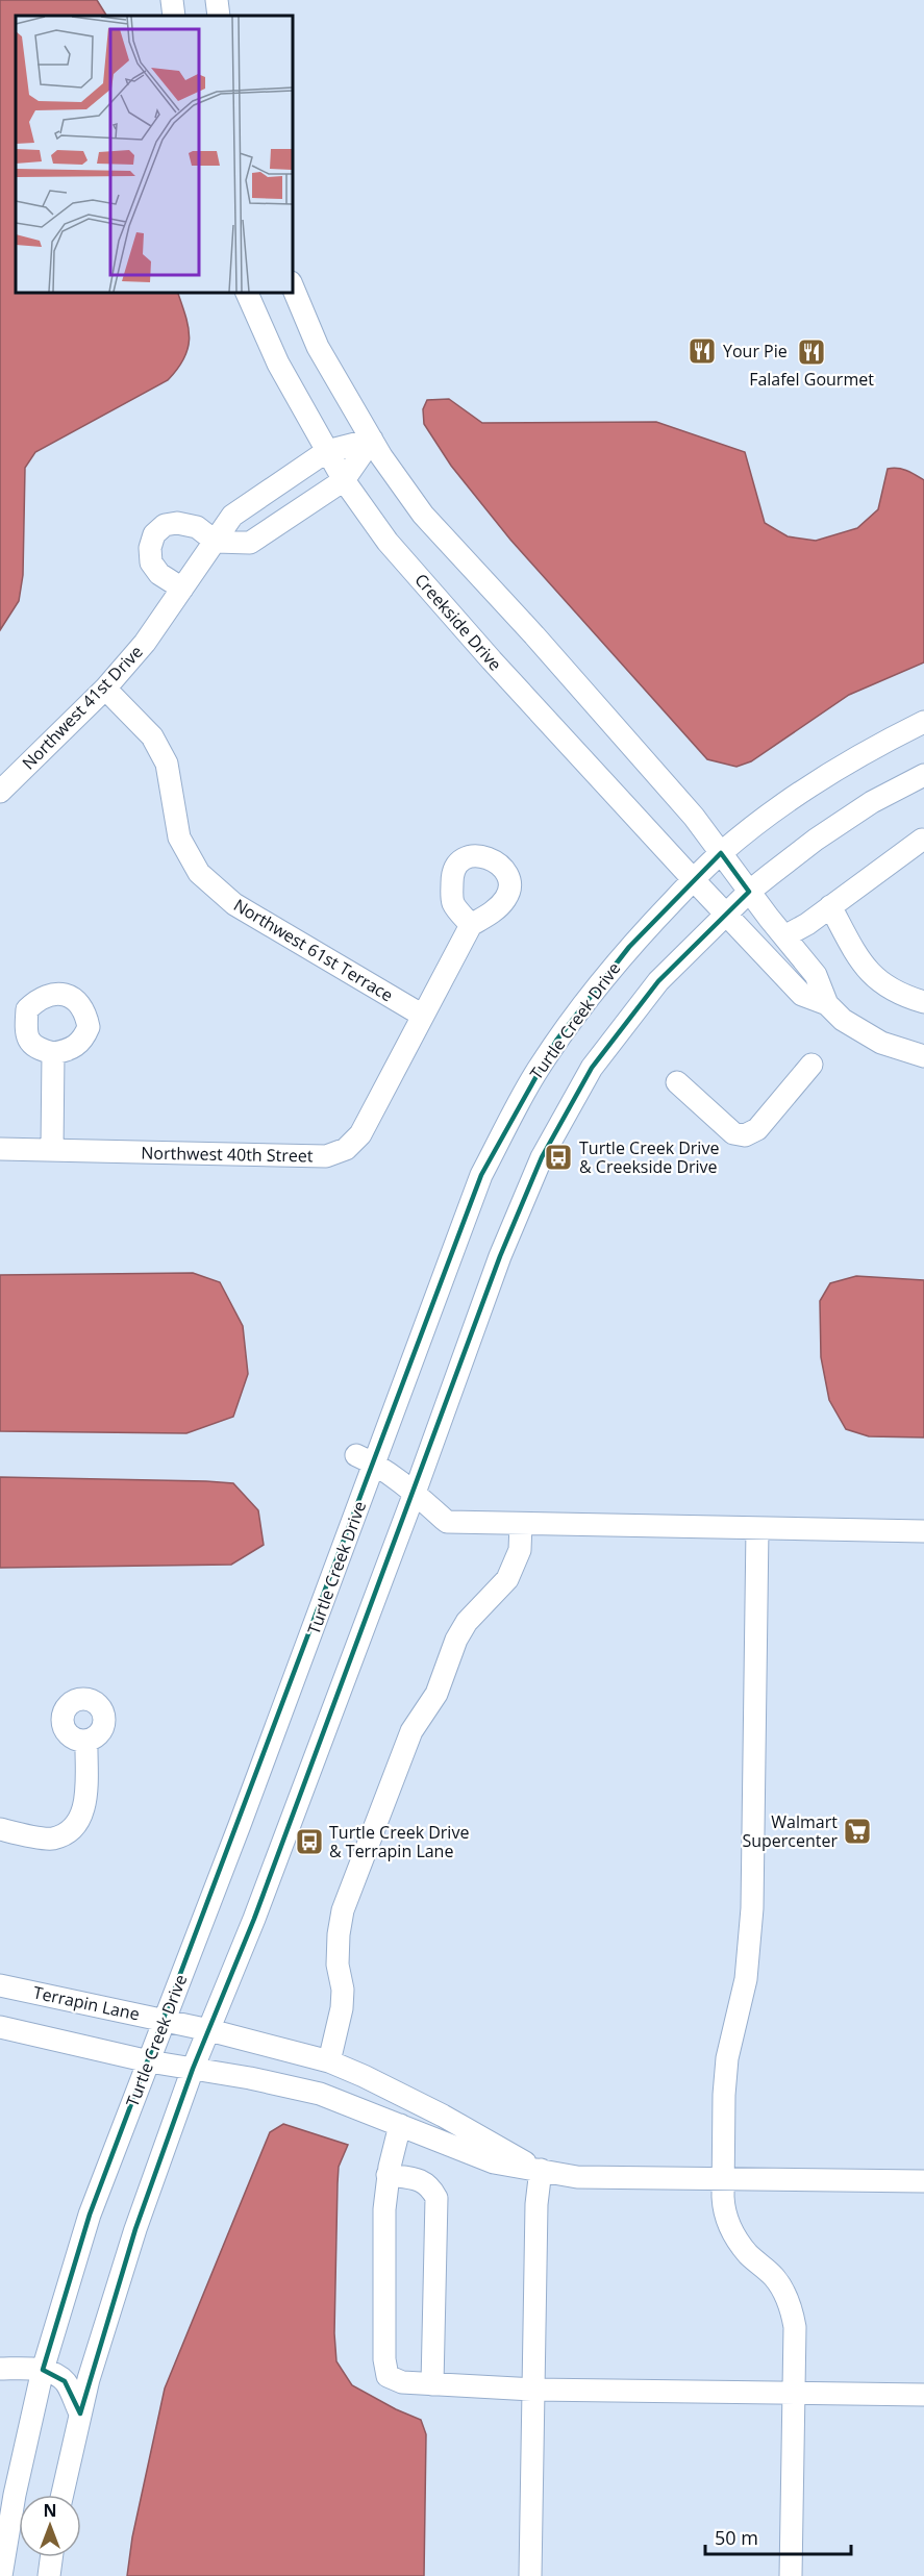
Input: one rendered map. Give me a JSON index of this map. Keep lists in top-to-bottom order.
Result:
{
  "streets": {
    "street": [
      "Creekside Drive",
      "Northwest 41st Drive",
      "Northwest 61st Terrace",
      "Turtle Creek Drive",
      "Northwest 40th Street",
      "Terrapin Lane"
    ]
  },
  "crossings": [
    ["Creekside Drive", "Northwest 41st Drive"],
    ["Creekside Drive", "Turtle Creek Drive"],
    ["Northwest 41st Drive", "Northwest 61st Terrace"],
    ["Northwest 61st Terrace", "Northwest 40th Street"],
    ["Turtle Creek Drive", "Terrapin Lane"]
  ],
  "places": {
    "restaurant": ["Your Pie", "Falafel Gourmet"],
    "bus stop": ["Turtle Creek Drive & Creekside Drive", "Turtle Creek Drive & Terrapin Lane"],
    "supermarket": ["Walmart Supercenter"]
  },
  "scale_bar": "50 m",
  "north": "top"
}
